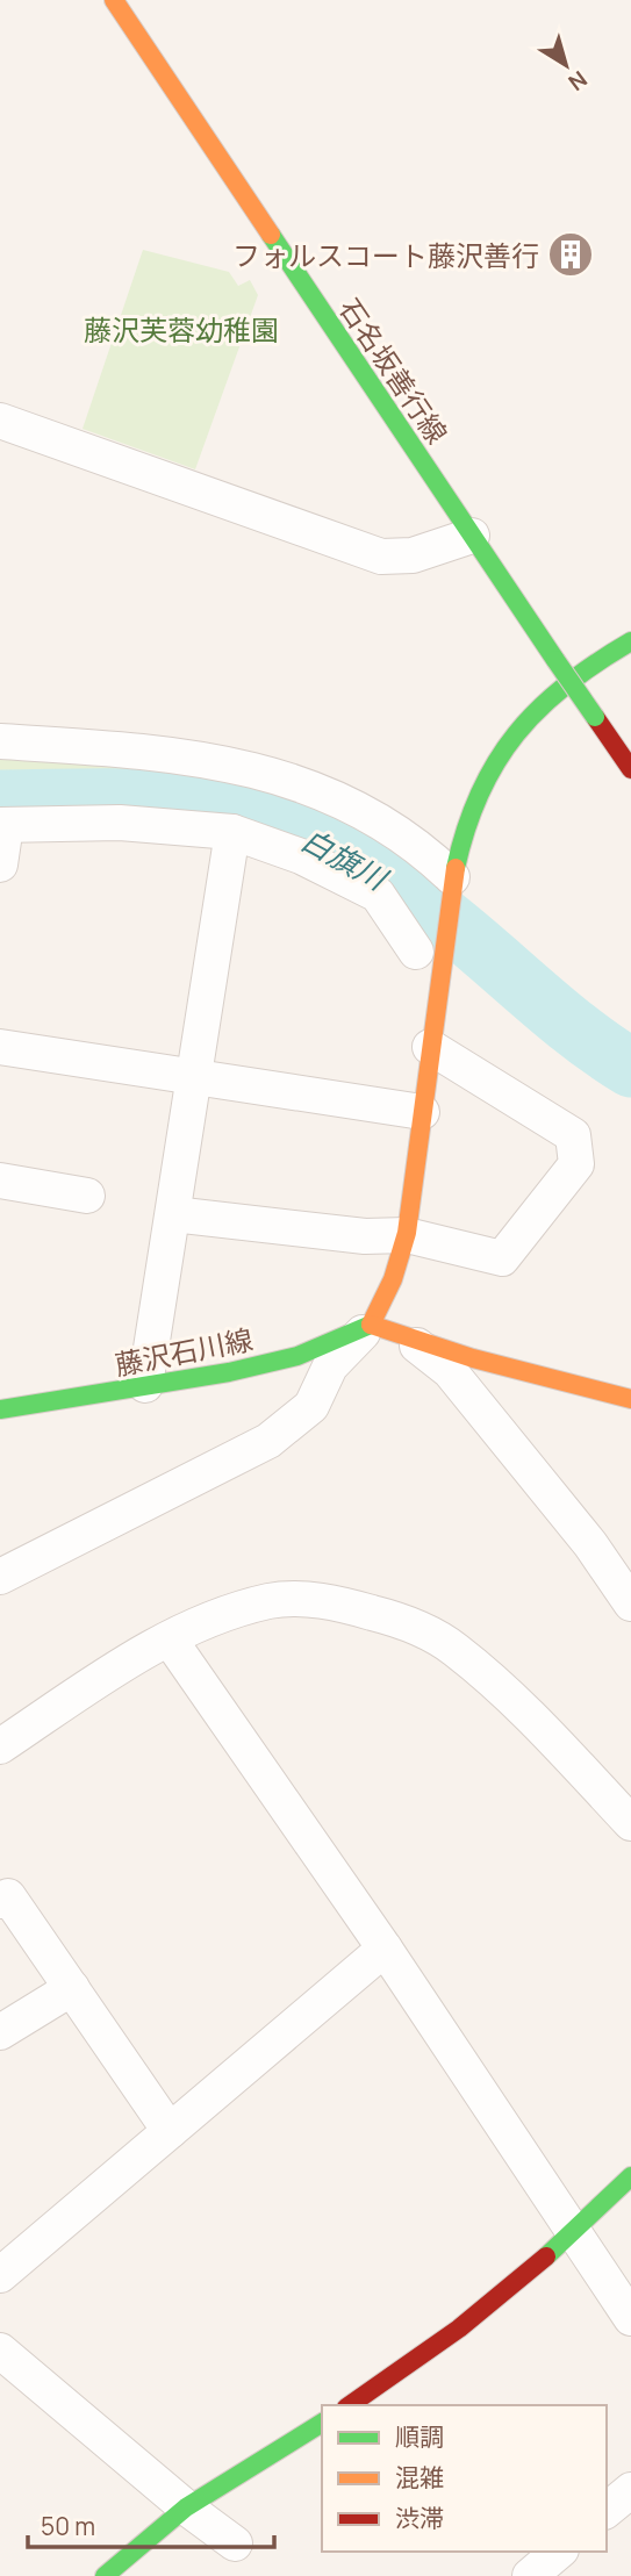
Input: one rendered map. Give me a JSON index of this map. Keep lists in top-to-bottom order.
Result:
{
  "streets": {
    "street": ["石名坂善行線", "藤沢石川線"]
  },
  "water": ["白旗川"],
  "parks": ["藤沢芙蓉幼稚園"],
  "places": {
    "building": ["フォルスコート藤沢善行"]
  },
  "legend": ["順調", "混雑", "渋滞"],
  "scale_bar": "50 m",
  "north": "bottom right"
}
